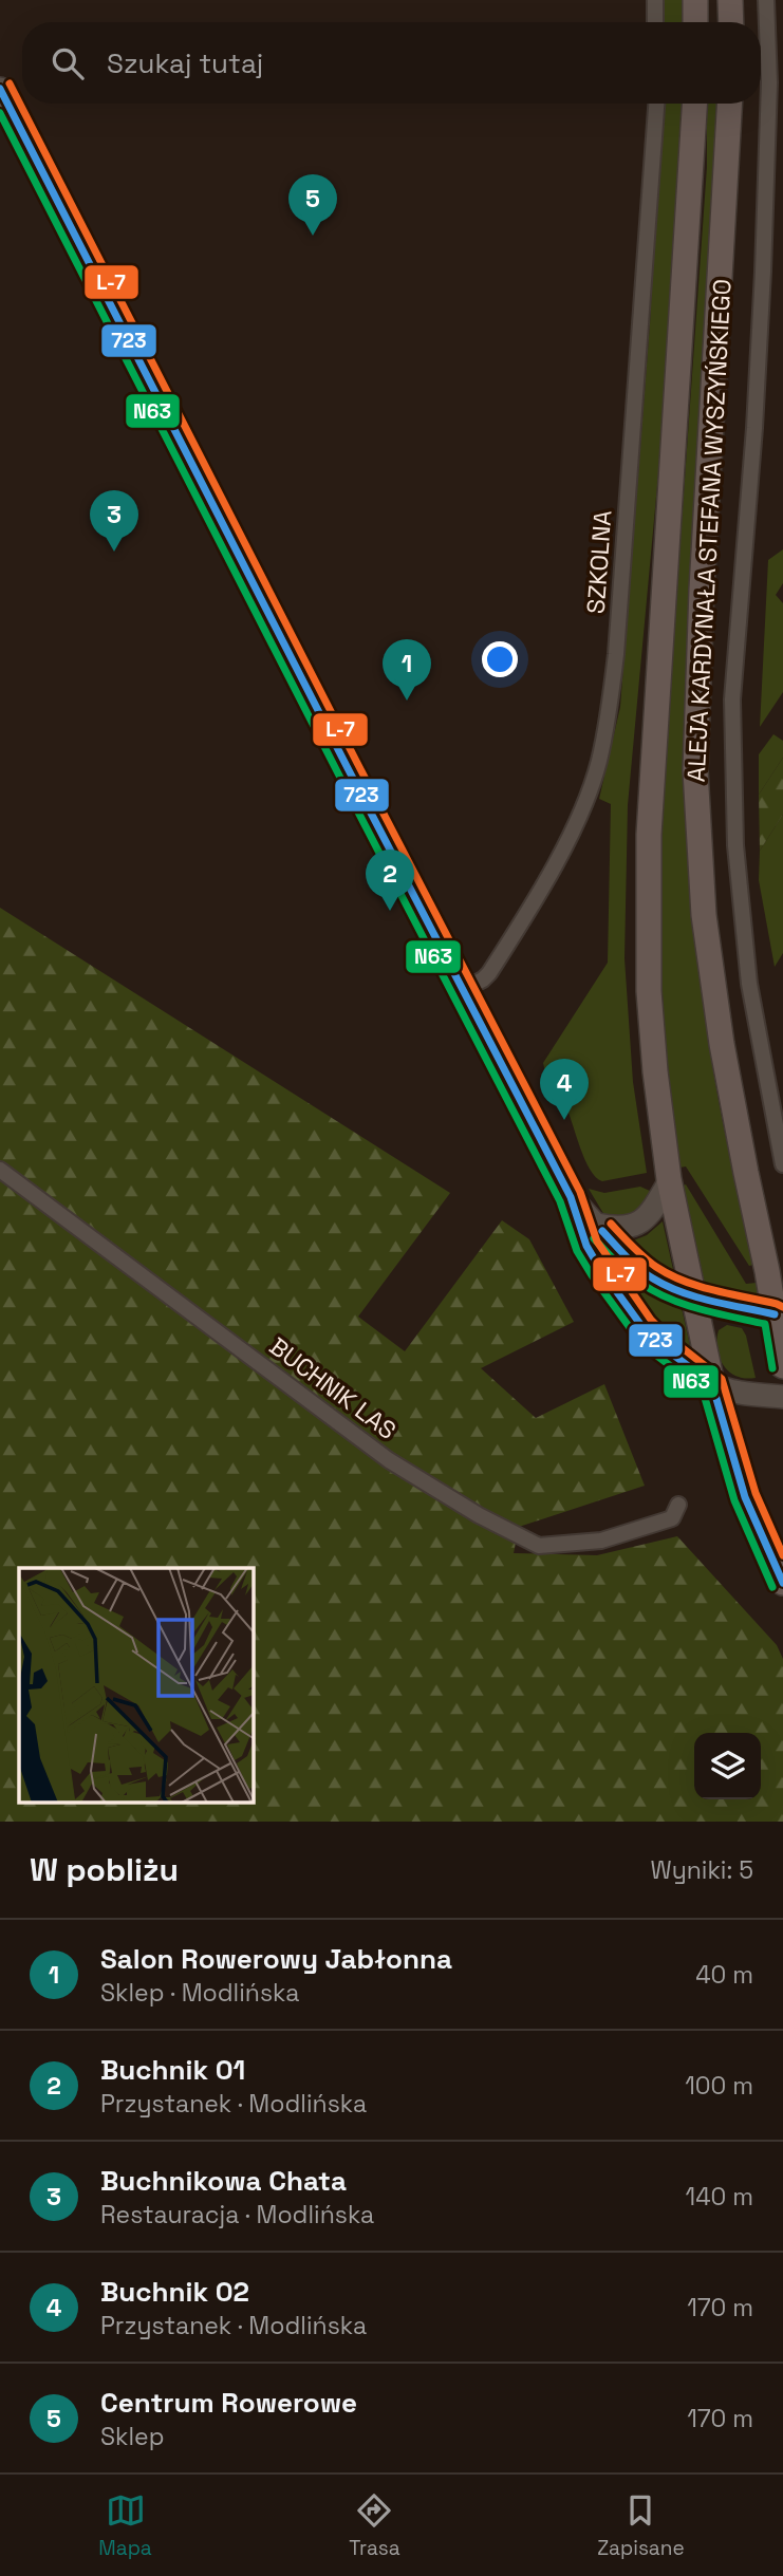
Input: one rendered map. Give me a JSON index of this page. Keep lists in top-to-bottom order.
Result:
{
  "streets": {
    "main road": ["ALEJA KARDYNAŁA STEFANA WYSZYŃSKIEGO"],
    "street": ["SZKOLNA", "BUCHNIK LAS"]
  },
  "lines": ["transit line L-7", "transit line 723", "transit line N63"],
  "page": {
    "search": "Szukaj tutaj",
    "pins": [
      "5",
      "3",
      "1",
      "2",
      "4"
    ],
    "heading": ["W pobliżu", "Wyniki: 5"],
    "list": [
      {
        "mark": "1",
        "name": "Salon Rowerowy Jabłonna",
        "note": "Sklep · Modlińska",
        "value": "40 m"
      },
      {
        "mark": "2",
        "name": "Buchnik 01",
        "note": "Przystanek · Modlińska",
        "value": "100 m"
      },
      {
        "mark": "3",
        "name": "Buchnikowa Chata",
        "note": "Restauracja · Modlińska",
        "value": "140 m"
      },
      {
        "mark": "4",
        "name": "Buchnik 02",
        "note": "Przystanek · Modlińska",
        "value": "170 m"
      },
      {
        "mark": "5",
        "name": "Centrum Rowerowe",
        "note": "Sklep",
        "value": "170 m"
      }
    ],
    "nav": ["Mapa", "Trasa", "Zapisane"]
  }
}
